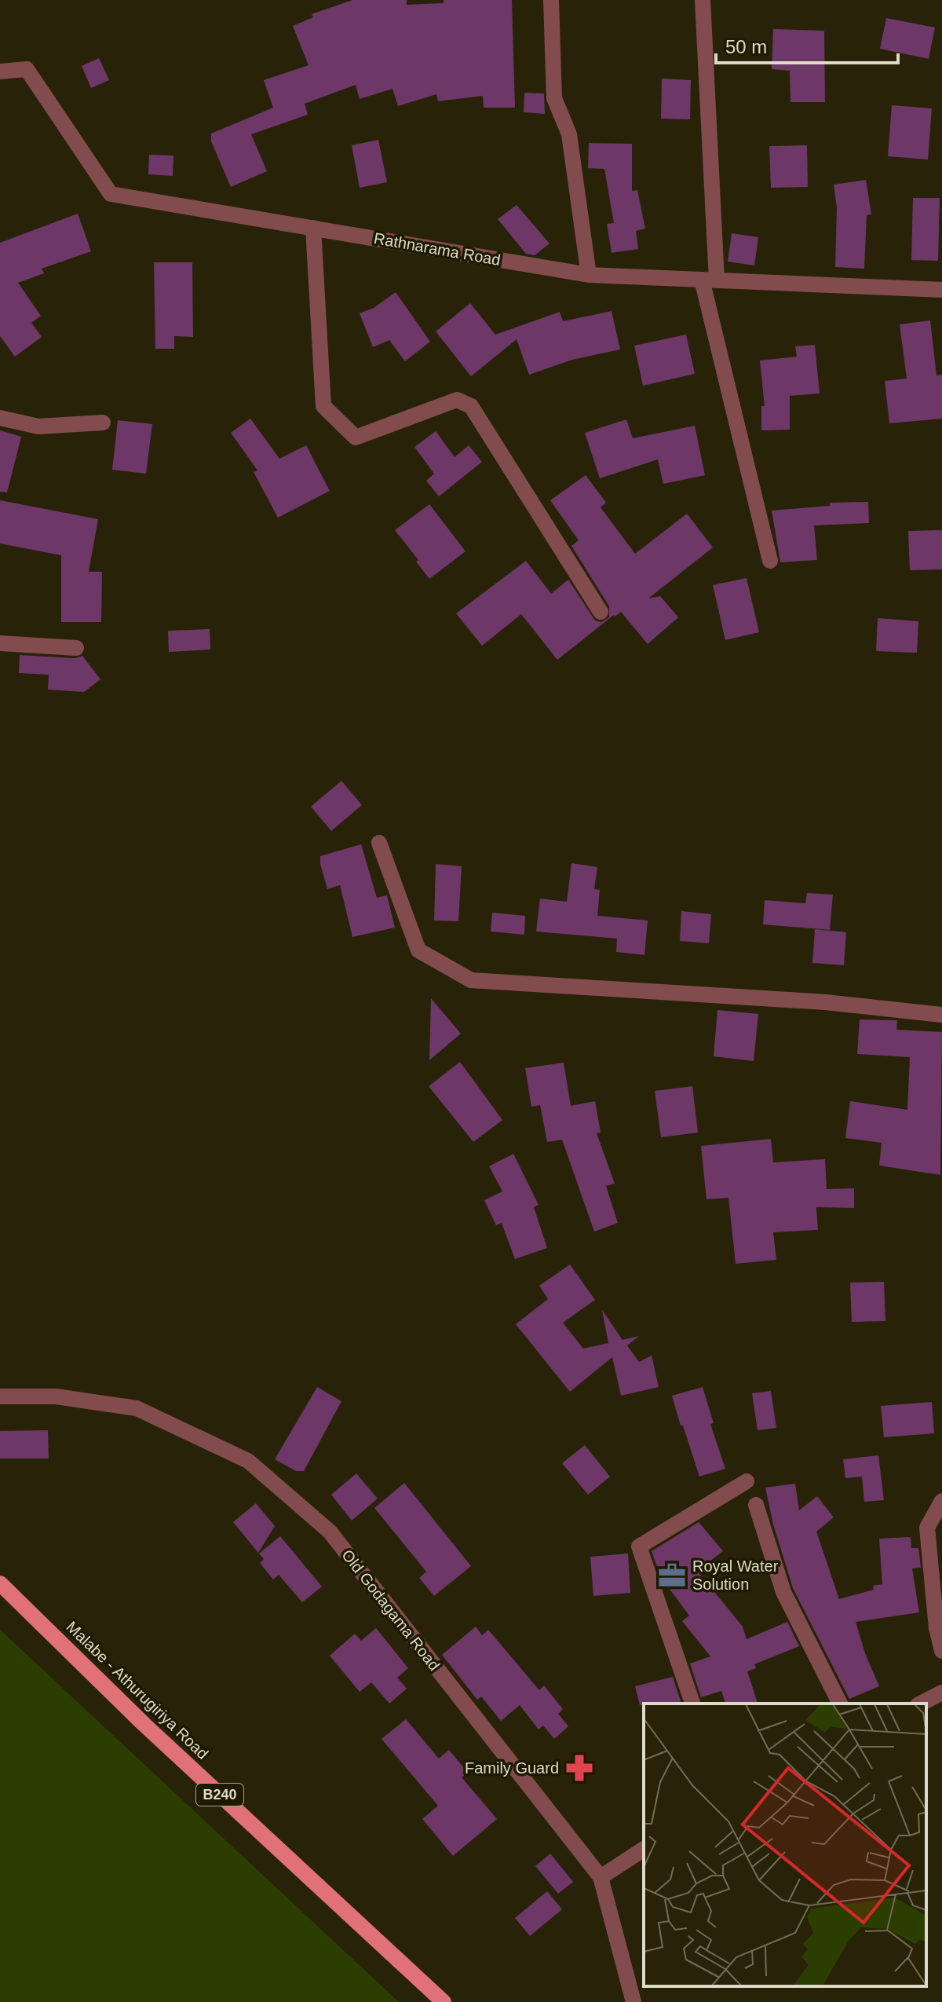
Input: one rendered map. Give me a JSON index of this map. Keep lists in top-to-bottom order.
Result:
{
  "streets": {
    "main road": ["Malabe - Athurugiriya Road", "B240"],
    "street": ["Rathnarama Road", "Old Godagama Road"]
  },
  "places": {
    "office": ["Royal Water Solution"],
    "pharmacy": ["Family Guard"]
  },
  "scale_bar": "50 m"
}
